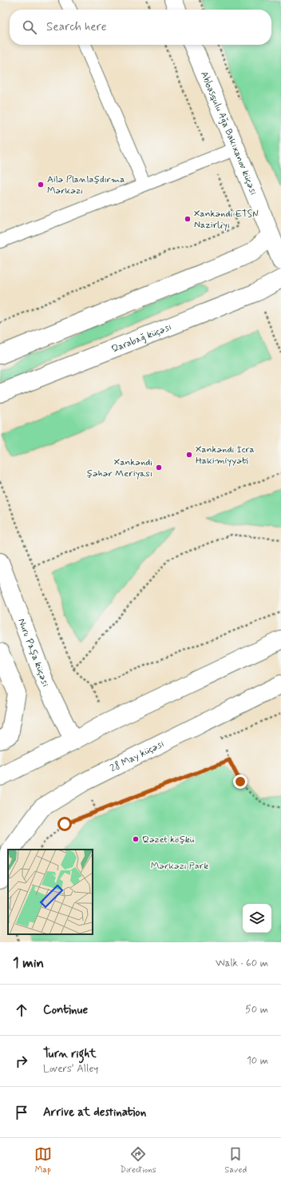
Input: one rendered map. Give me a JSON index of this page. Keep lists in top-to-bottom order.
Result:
{
  "streets": {
    "street": [
      "Abbasqulu Ağa Bakıxanov küçəsi",
      "Qarabağ küçəsi",
      "Nuru Paşa küçəsi",
      "28 May küçəsi"
    ]
  },
  "parks": ["Mərkəzi Park"],
  "places": [
    "Ailə Planlaşdırma Mərkəzi",
    "Xankəndi ETSN Nazirliyi",
    "Xankəndi İcra Hakimiyyəti",
    "Xankəndi şəhər Meriyası",
    "Qəzet köşkü"
  ],
  "page": {
    "search": "Search here",
    "heading": ["1 min", "Walk · 60 m"],
    "list": [
      ["Continue", "50 m"],
      ["Turn right", "Lovers' Alley", "10 m"],
      "Arrive at destination"
    ],
    "nav": ["Map", "Directions", "Saved"]
  }
}
